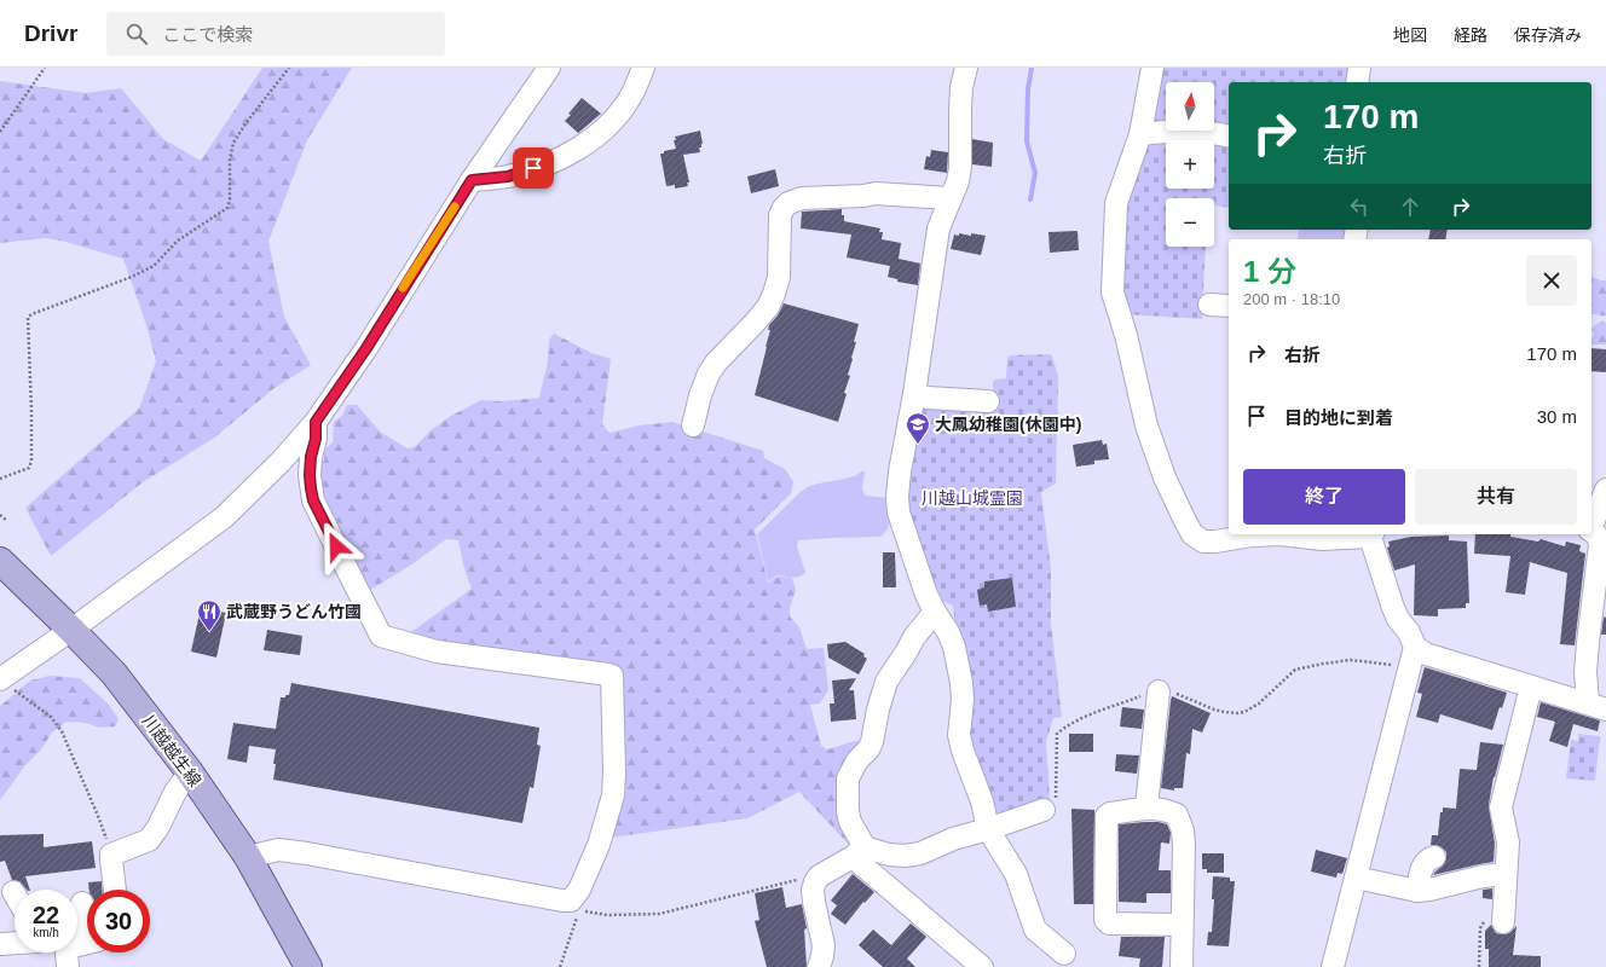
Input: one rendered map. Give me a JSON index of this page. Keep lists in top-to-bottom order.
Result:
{
  "streets": {
    "main road": ["川越越生線"]
  },
  "parks": ["川越山城霊園"],
  "places": {
    "school or university": ["大鳳幼稚園(休園中)"],
    "restaurant": ["武蔵野うどん竹國"]
  },
  "north": "top",
  "page": {
    "header": "Drivr",
    "search": "ここで検索",
    "nav": ["地図", "経路", "保存済み"],
    "map_buttons": ["+", "−"],
    "turn": ["170 m", "右折"],
    "heading": ["1 分", "200 m · 18:10"],
    "list": [
      {
        "name": "右折",
        "value": "170 m"
      },
      {
        "name": "目的地に到着",
        "value": "30 m"
      }
    ],
    "buttons": ["終了", "共有"],
    "speed": "22 km/h",
    "limit": "30"
  }
}
